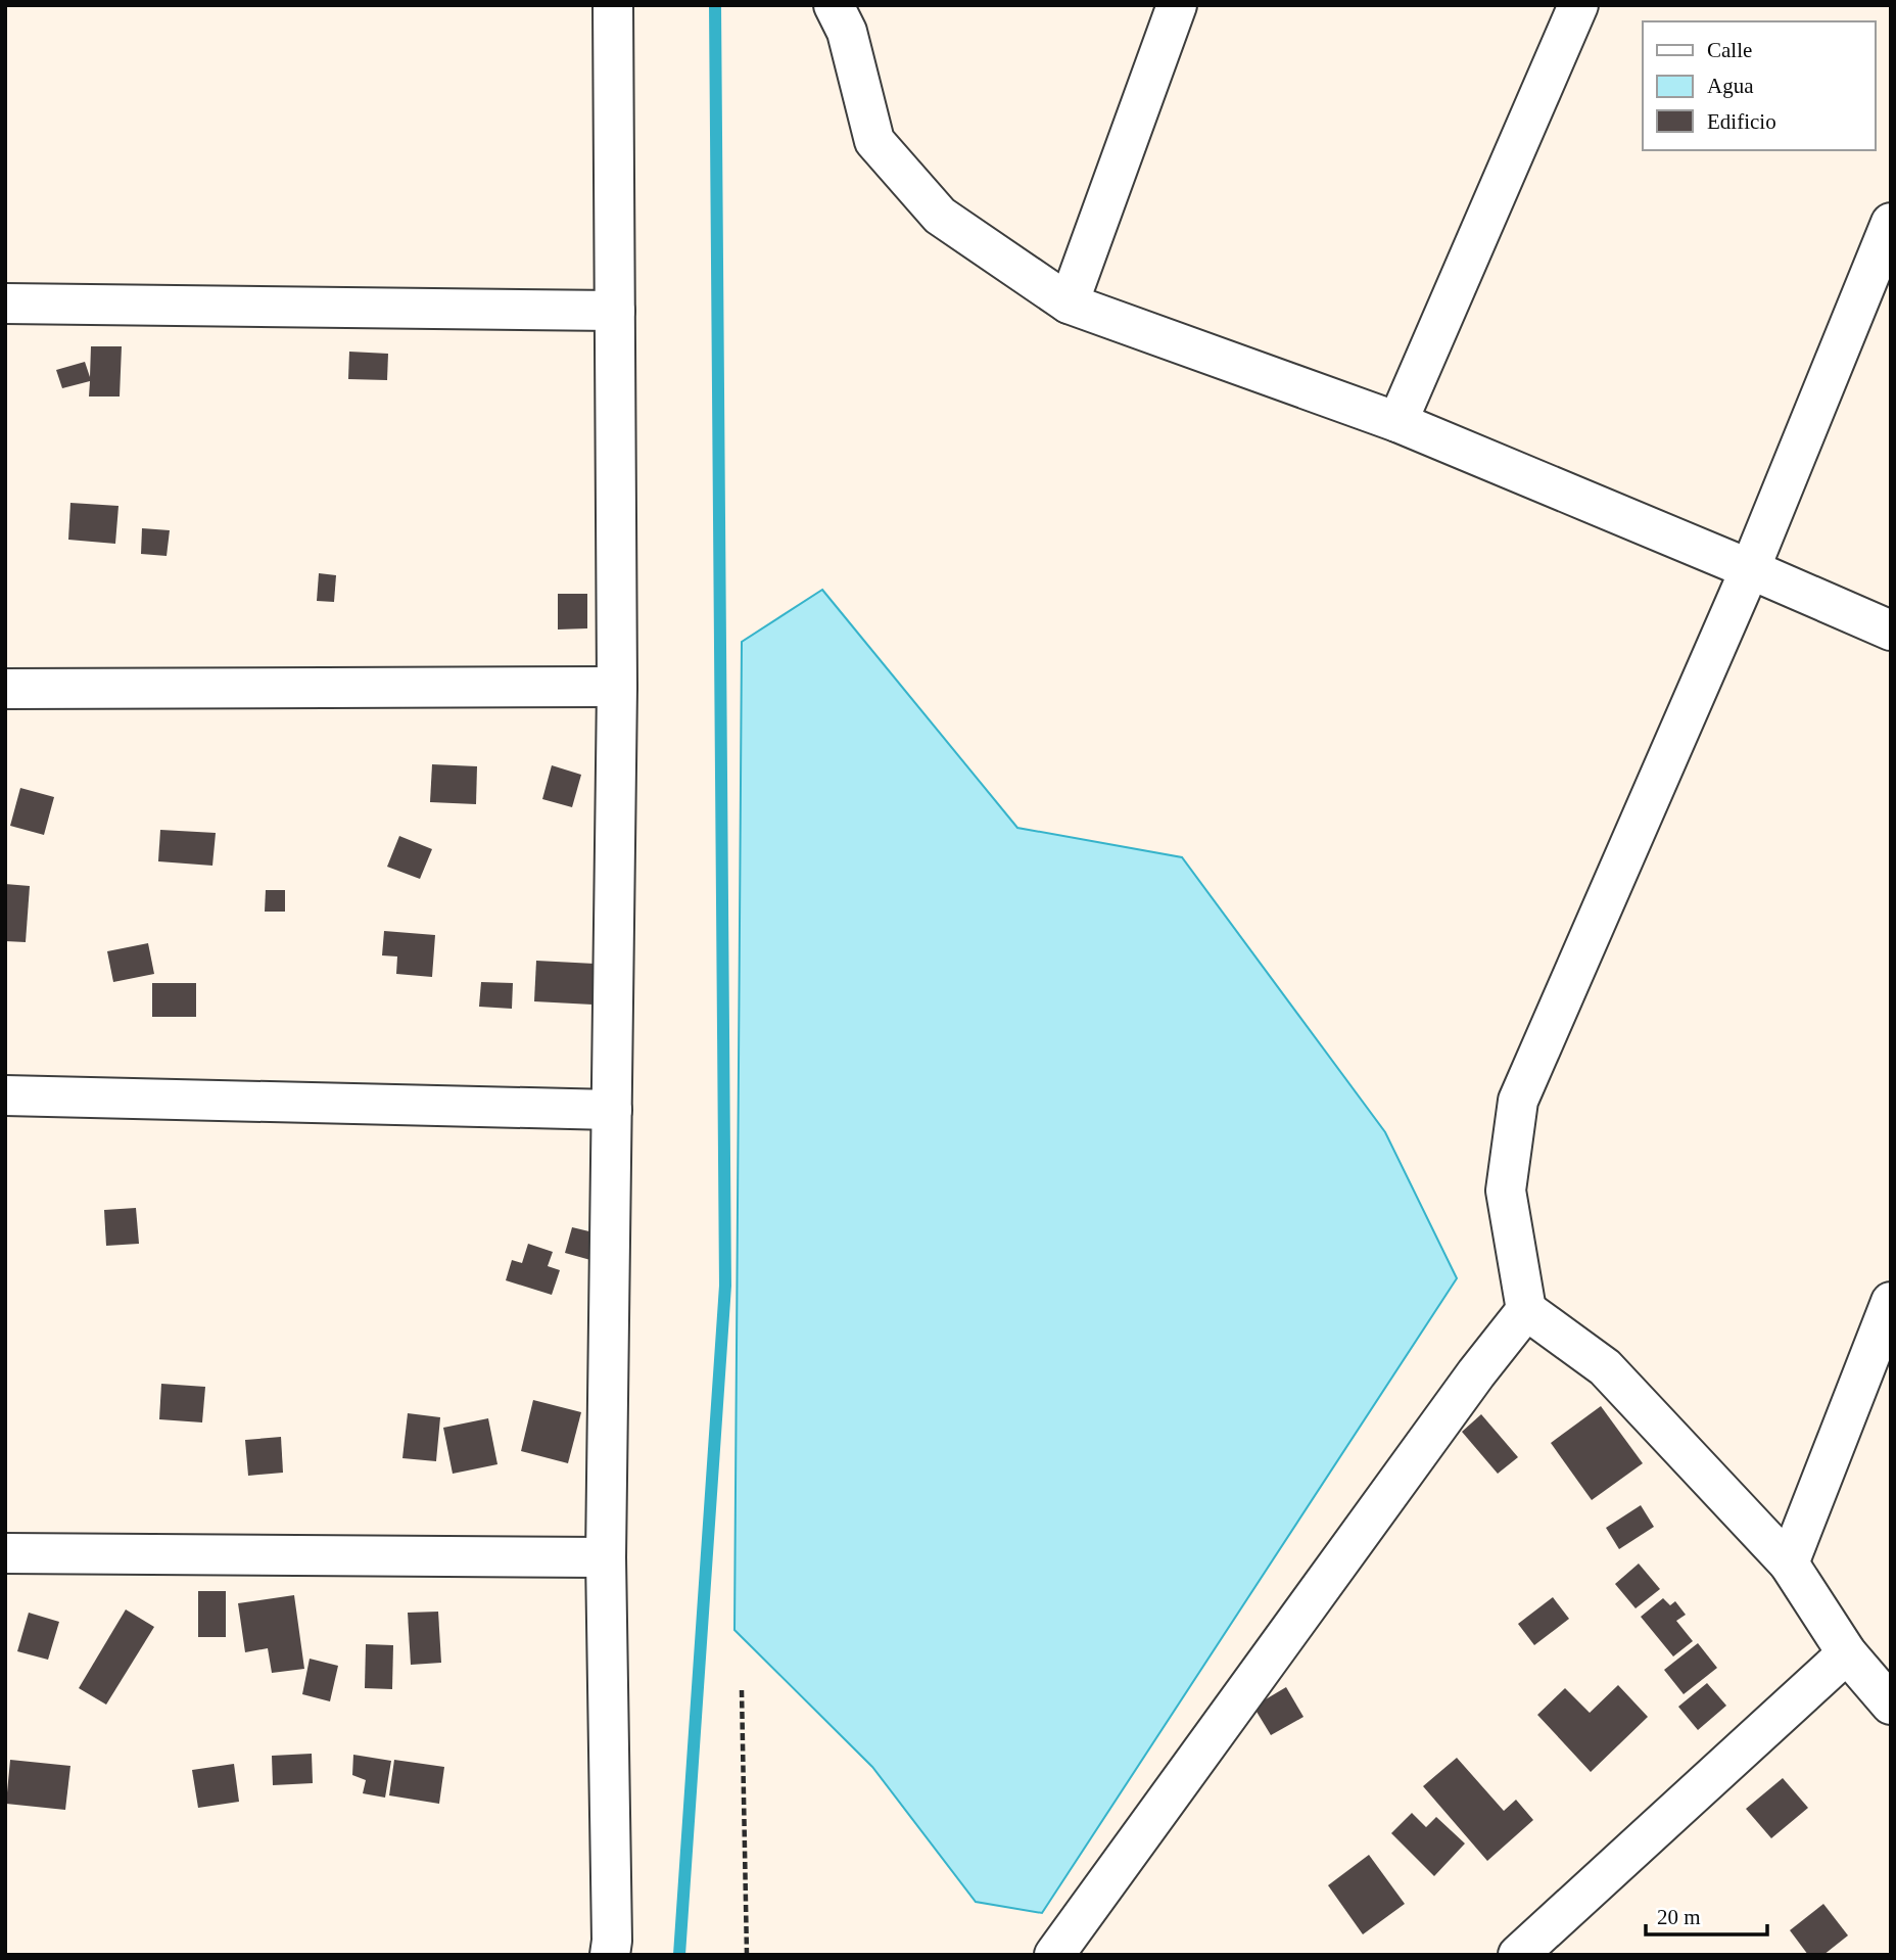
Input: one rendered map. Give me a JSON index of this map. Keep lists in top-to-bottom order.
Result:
{
  "legend": ["Calle", "Agua", "Edificio"],
  "scale_bar": "20 m"
}
